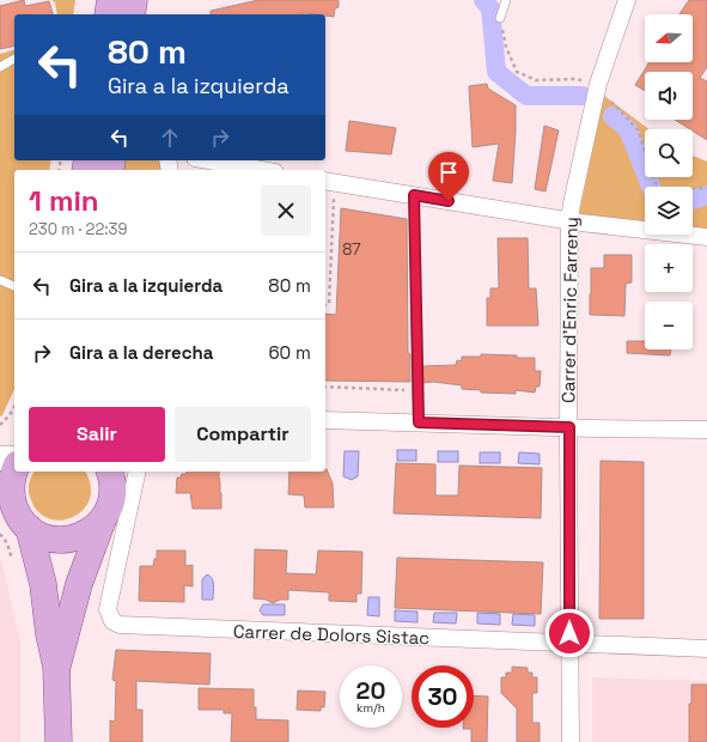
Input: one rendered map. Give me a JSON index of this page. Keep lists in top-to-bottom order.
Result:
{
  "streets": {
    "street": ["Carrer d'Enric Farreny", "Carrer de Dolors Sistac"]
  },
  "crossings": [
    ["Carrer d'Enric Farreny", "Carrer de Dolors Sistac"]
  ],
  "house_numbers": ["87"],
  "north": "left",
  "page": {
    "map_buttons": ["+", "−"],
    "turn": ["80 m", "Gira a la izquierda"],
    "heading": ["1 min", "230 m · 22:39"],
    "list": [
      {
        "name": "Gira a la izquierda",
        "value": "80 m"
      },
      {
        "name": "Gira a la derecha",
        "value": "60 m"
      }
    ],
    "buttons": ["Salir", "Compartir"],
    "speed": "20 km/h",
    "limit": "30"
  }
}
